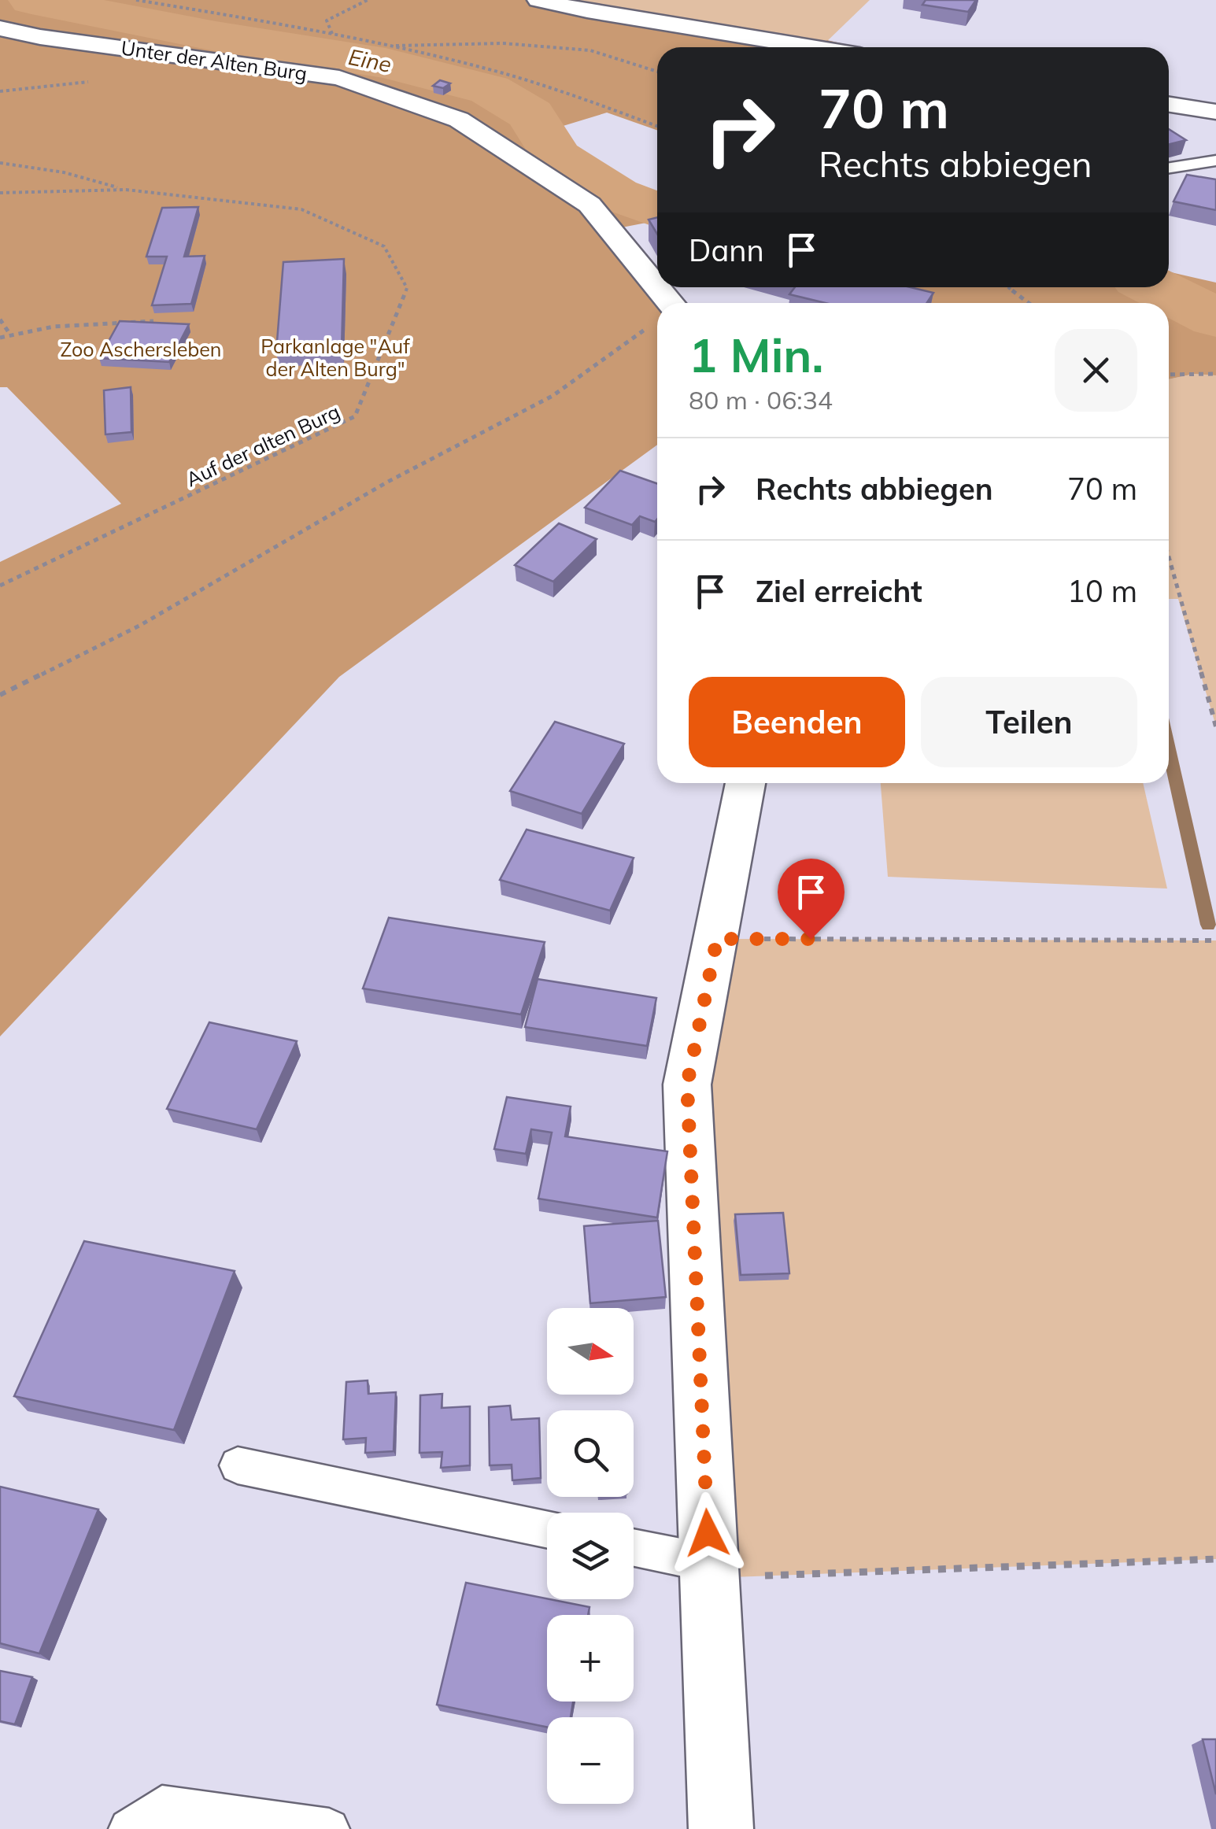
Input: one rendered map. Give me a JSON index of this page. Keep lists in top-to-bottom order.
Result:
{
  "streets": {
    "street": ["Unter der Alten Burg"],
    "path": ["Auf der alten Burg"]
  },
  "water": ["Eine"],
  "parks": ["Parkanlage \"Auf der Alten Burg\"", "Zoo Aschersleben"],
  "north": "right",
  "page": {
    "turn": ["70 m", "Rechts abbiegen"],
    "then": "Dann",
    "heading": ["1 Min.", "80 m · 06:34"],
    "list": [
      {
        "name": "Rechts abbiegen",
        "value": "70 m"
      },
      {
        "name": "Ziel erreicht",
        "value": "10 m"
      }
    ],
    "buttons": ["Beenden", "Teilen"],
    "map_buttons": ["+", "−"]
  }
}
